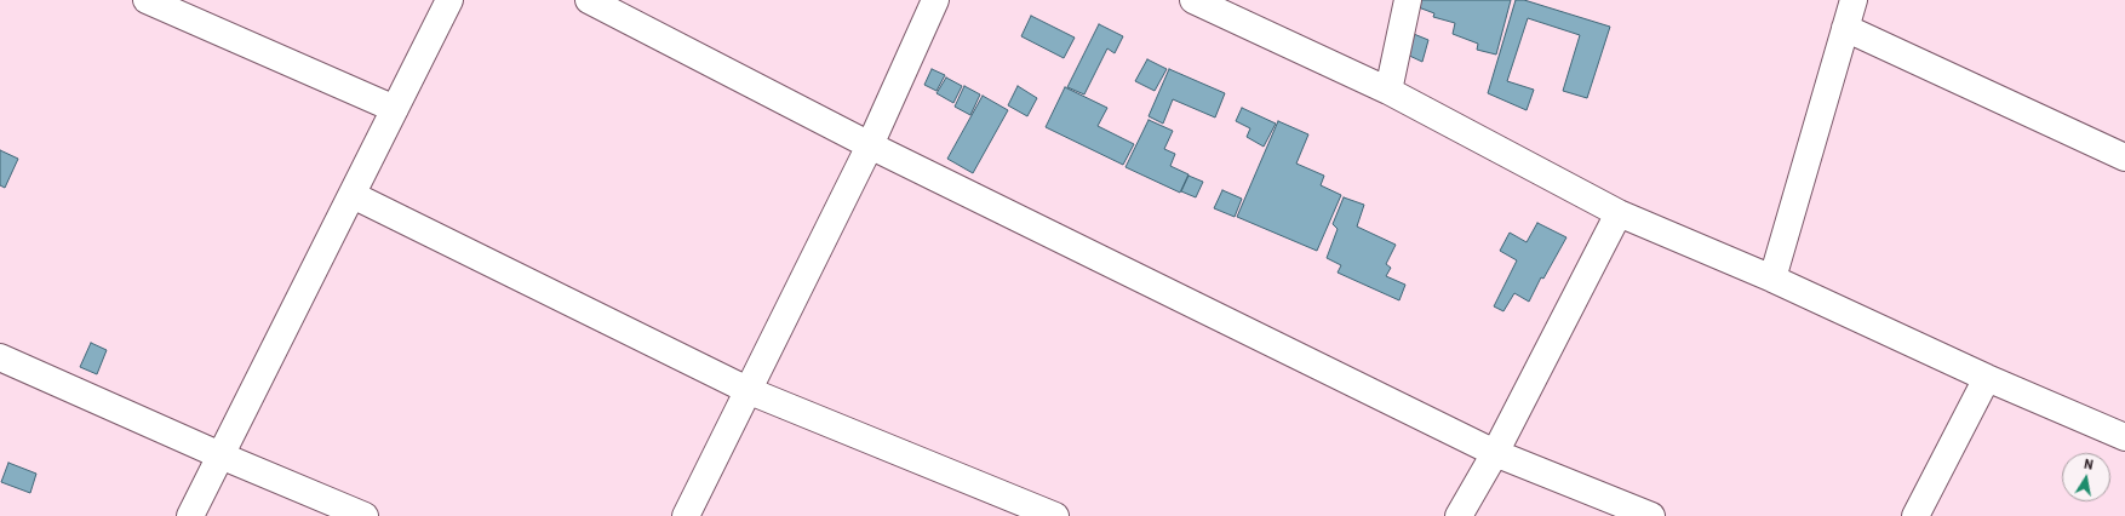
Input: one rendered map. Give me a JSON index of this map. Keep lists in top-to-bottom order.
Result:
{
  "north": "top"
}
